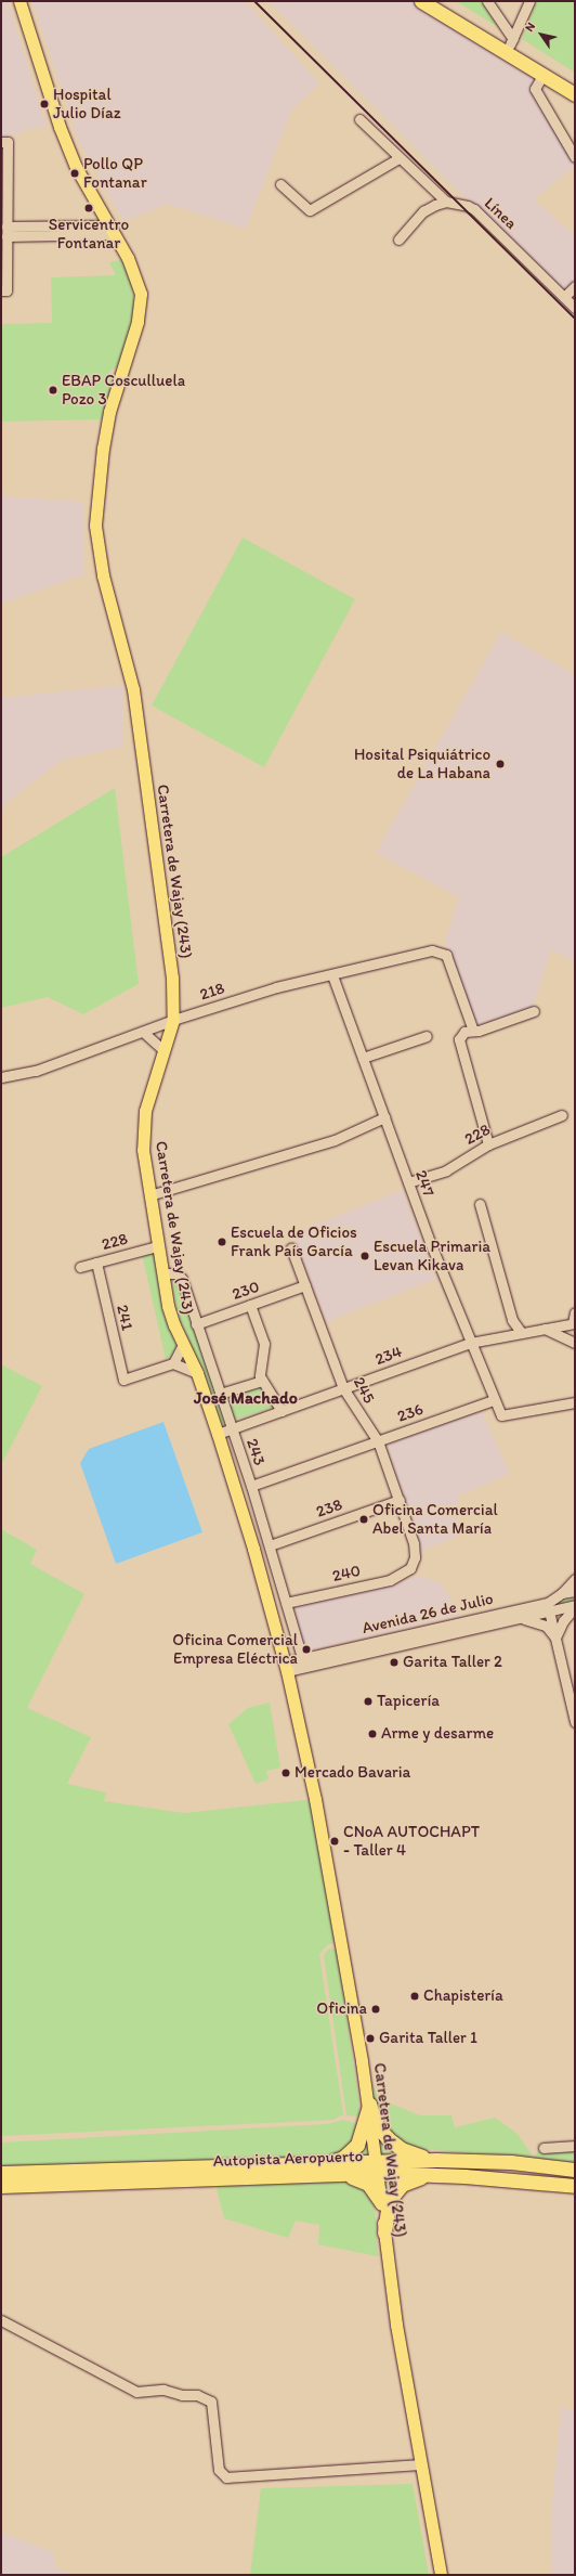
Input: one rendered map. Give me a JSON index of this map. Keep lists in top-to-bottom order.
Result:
{
  "streets": {
    "highway": ["Autopista Aeropuerto"],
    "main road": ["Carretera de Wajay (243)"],
    "street": [
      "Línea",
      "218",
      "228",
      "247",
      "230",
      "241",
      "234",
      "245",
      "236",
      "243",
      "238",
      "240",
      "Avenida 26 de Julio"
    ]
  },
  "crossings": [
    ["Carretera de Wajay (243)", "218"],
    ["Carretera de Wajay (243)", "228"],
    ["Carretera de Wajay (243)", "234"],
    ["Carretera de Wajay (243)", "243"],
    ["Carretera de Wajay (243)", "Avenida 26 de Julio"],
    ["Carretera de Wajay (243)", "Autopista Aeropuerto"],
    ["218", "247"],
    ["228", "247"],
    ["228", "241"],
    ["247", "234"],
    ["247", "236"],
    ["230", "245"],
    ["230", "243"],
    ["234", "245"],
    ["234", "243"],
    ["245", "236"],
    ["245", "238"],
    ["245", "240"],
    ["236", "243"],
    ["243", "238"],
    ["243", "240"],
    ["243", "Avenida 26 de Julio"]
  ],
  "districts": ["José Machado"],
  "places": [
    "Hospital Julio Díaz",
    "Pollo QP Fontanar",
    "Servicentro Fontanar",
    "EBAP Cosculluela Pozo 3",
    "Hosital Psiquiátrico de La Habana",
    "Escuela de Oficios Frank País García",
    "Escuela Primaria Levan Kikava",
    "Oficina Comercial Abel Santa María",
    "Oficina Comercial Empresa Eléctrica",
    "Garita Taller 2",
    "Tapicería",
    "Arme y desarme",
    "Mercado Bavaria",
    "CNoA AUTOCHAPT - Taller 4",
    "Chapistería",
    "Oficina",
    "Garita Taller 1"
  ],
  "north": "top left"
}
